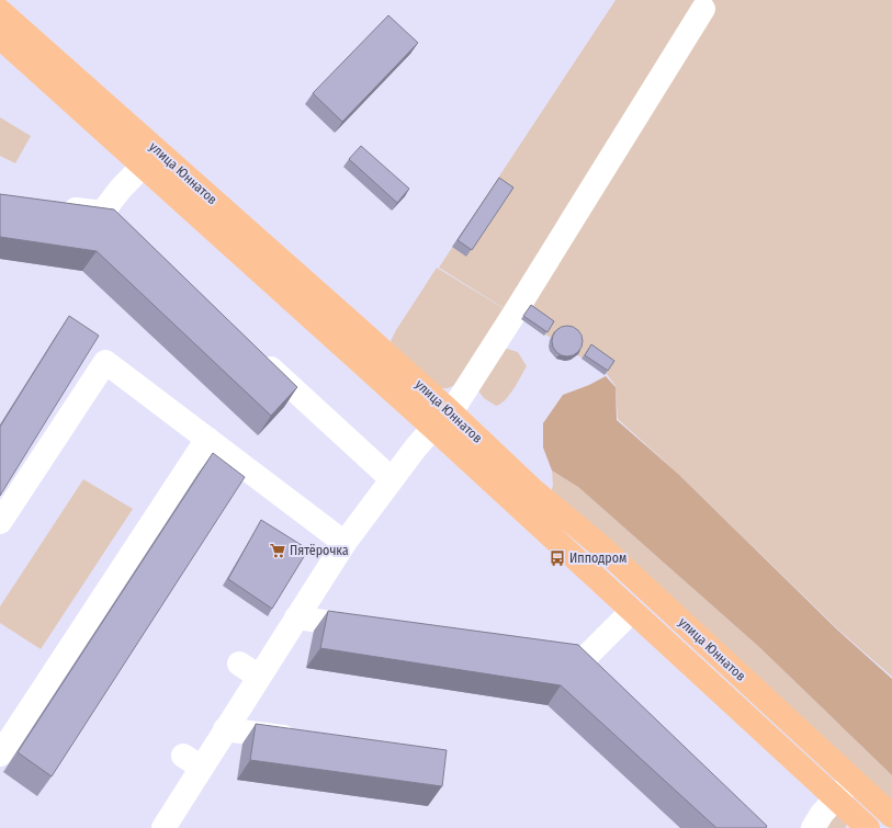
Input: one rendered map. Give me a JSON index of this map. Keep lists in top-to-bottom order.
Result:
{
  "streets": {
    "main road": ["улица Юннатов"]
  },
  "places": {
    "supermarket": ["Пятёрочка"],
    "bus stop": ["Ипподром"]
  }
}
